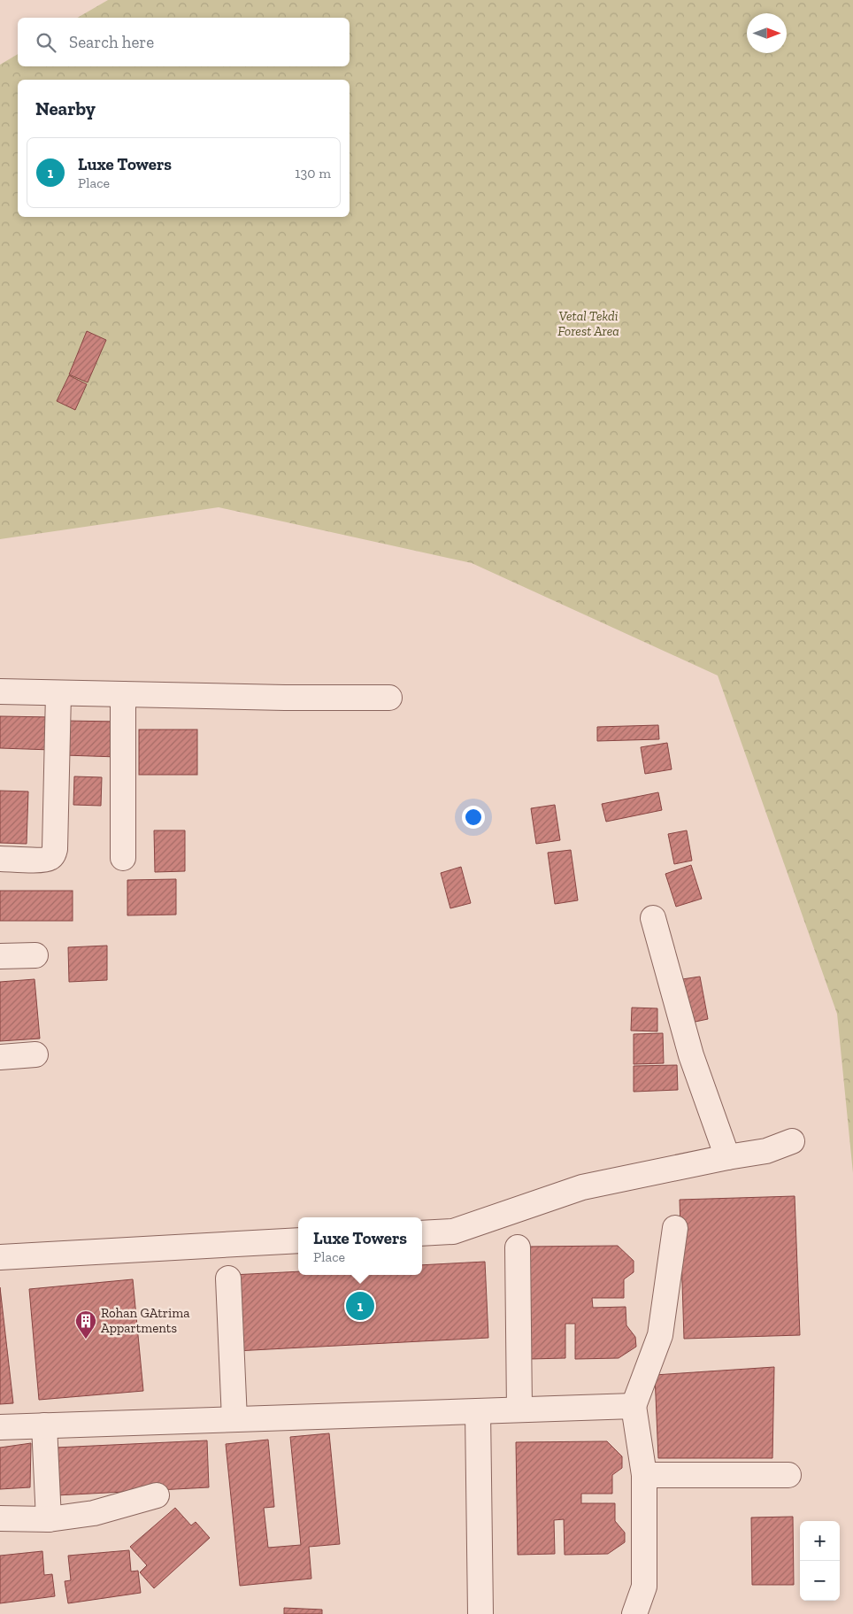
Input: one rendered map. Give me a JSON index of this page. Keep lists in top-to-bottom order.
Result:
{
  "parks": ["Vetal Tekdi Forest Area"],
  "places": {
    "building": ["Rohan GAtrima Appartments"]
  },
  "north": "right",
  "page": {
    "search": "Search here",
    "heading": "Nearby",
    "list": [
      {
        "mark": "1",
        "name": "Luxe Towers",
        "note": "Place",
        "value": "130 m"
      }
    ],
    "popup": ["Luxe Towers", "Place"],
    "pins": "1",
    "map_buttons": ["+", "−"]
  }
}
